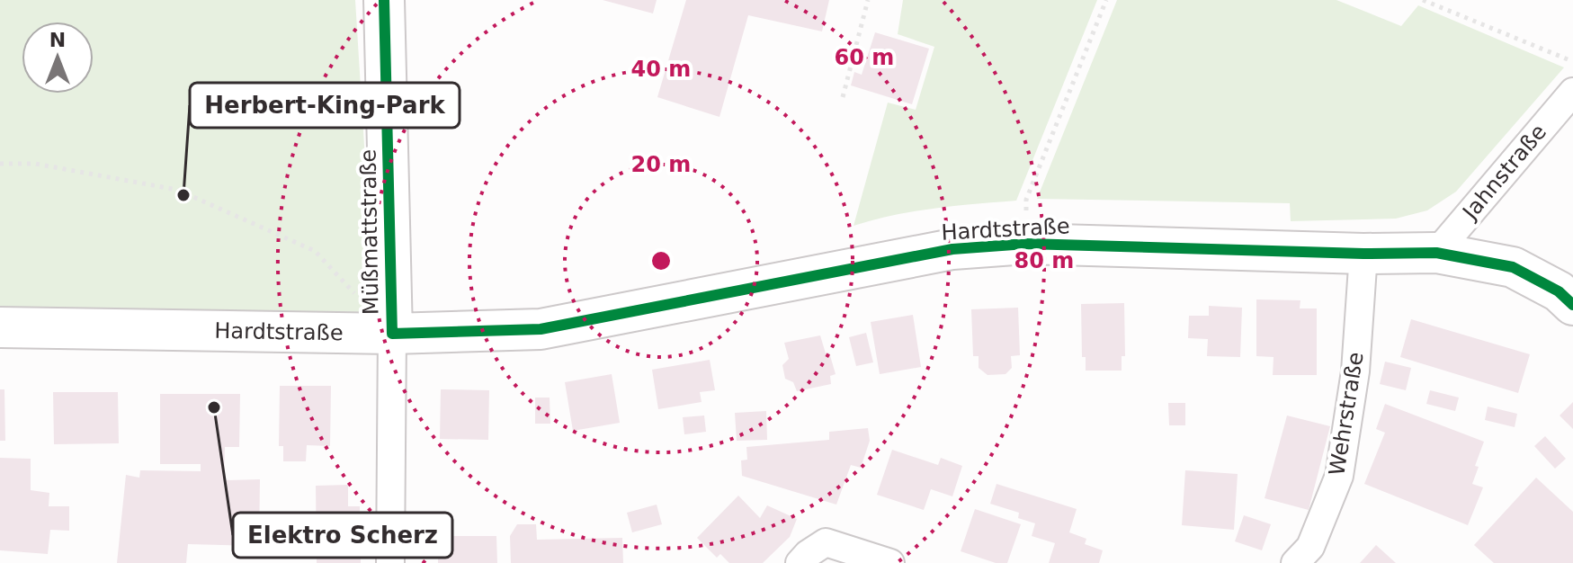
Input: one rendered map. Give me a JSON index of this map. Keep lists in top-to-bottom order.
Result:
{
  "streets": {
    "street": [
      "Jahnstraße",
      "Hardtstraße",
      "Müßmattstraße",
      "Wehrstraße"
    ]
  },
  "crossings": [
    ["Jahnstraße", "Hardtstraße"],
    ["Hardtstraße", "Müßmattstraße"],
    ["Hardtstraße", "Wehrstraße"]
  ],
  "places": ["Herbert-King-Park", "Elektro Scherz"],
  "north": "top",
  "rings": [
    "60 m",
    "40 m",
    "20 m",
    "80 m"
  ]
}
